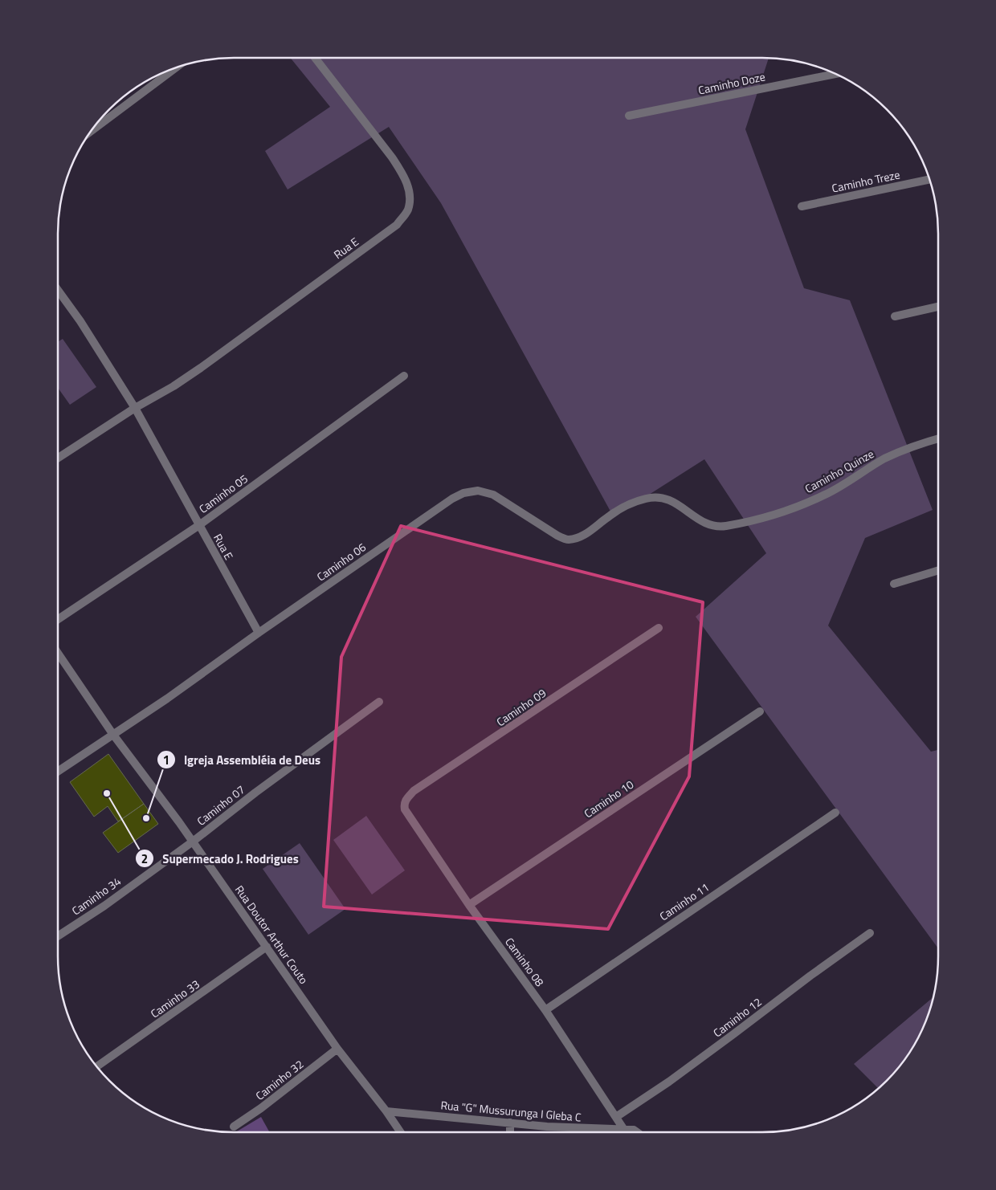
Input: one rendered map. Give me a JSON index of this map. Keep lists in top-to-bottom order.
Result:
{
  "streets": {
    "street": [
      "Caminho Doze",
      "Caminho Treze",
      "Rua E",
      "Caminho Quinze",
      "Caminho 05",
      "Caminho 06",
      "Caminho 09",
      "Caminho 10",
      "Caminho 07",
      "Caminho 34",
      "Caminho 11",
      "Rua Doutor Arthur Couto",
      "Caminho 08",
      "Caminho 33",
      "Caminho 12",
      "Caminho 32",
      "Rua \"G\" Mussurunga I Gleba C"
    ]
  },
  "crossings": [
    ["Rua E", "Caminho 05"],
    ["Rua E", "Caminho 06"],
    ["Caminho Quinze", "Caminho 06"],
    ["Caminho 06", "Rua Doutor Arthur Couto"],
    ["Caminho 09", "Caminho 08"],
    ["Caminho 10", "Caminho 08"],
    ["Caminho 07", "Caminho 34"],
    ["Caminho 07", "Rua Doutor Arthur Couto"],
    ["Caminho 34", "Rua Doutor Arthur Couto"],
    ["Caminho 11", "Caminho 08"],
    ["Rua Doutor Arthur Couto", "Caminho 33"],
    ["Rua Doutor Arthur Couto", "Caminho 32"],
    ["Rua Doutor Arthur Couto", "Rua \"G\" Mussurunga I Gleba C"],
    ["Caminho 08", "Caminho 12"],
    ["Caminho 08", "Rua \"G\" Mussurunga I Gleba C"]
  ],
  "places": ["Supermecado J. Rodrigues", "Igreja Assembléia de Deus"]
}
